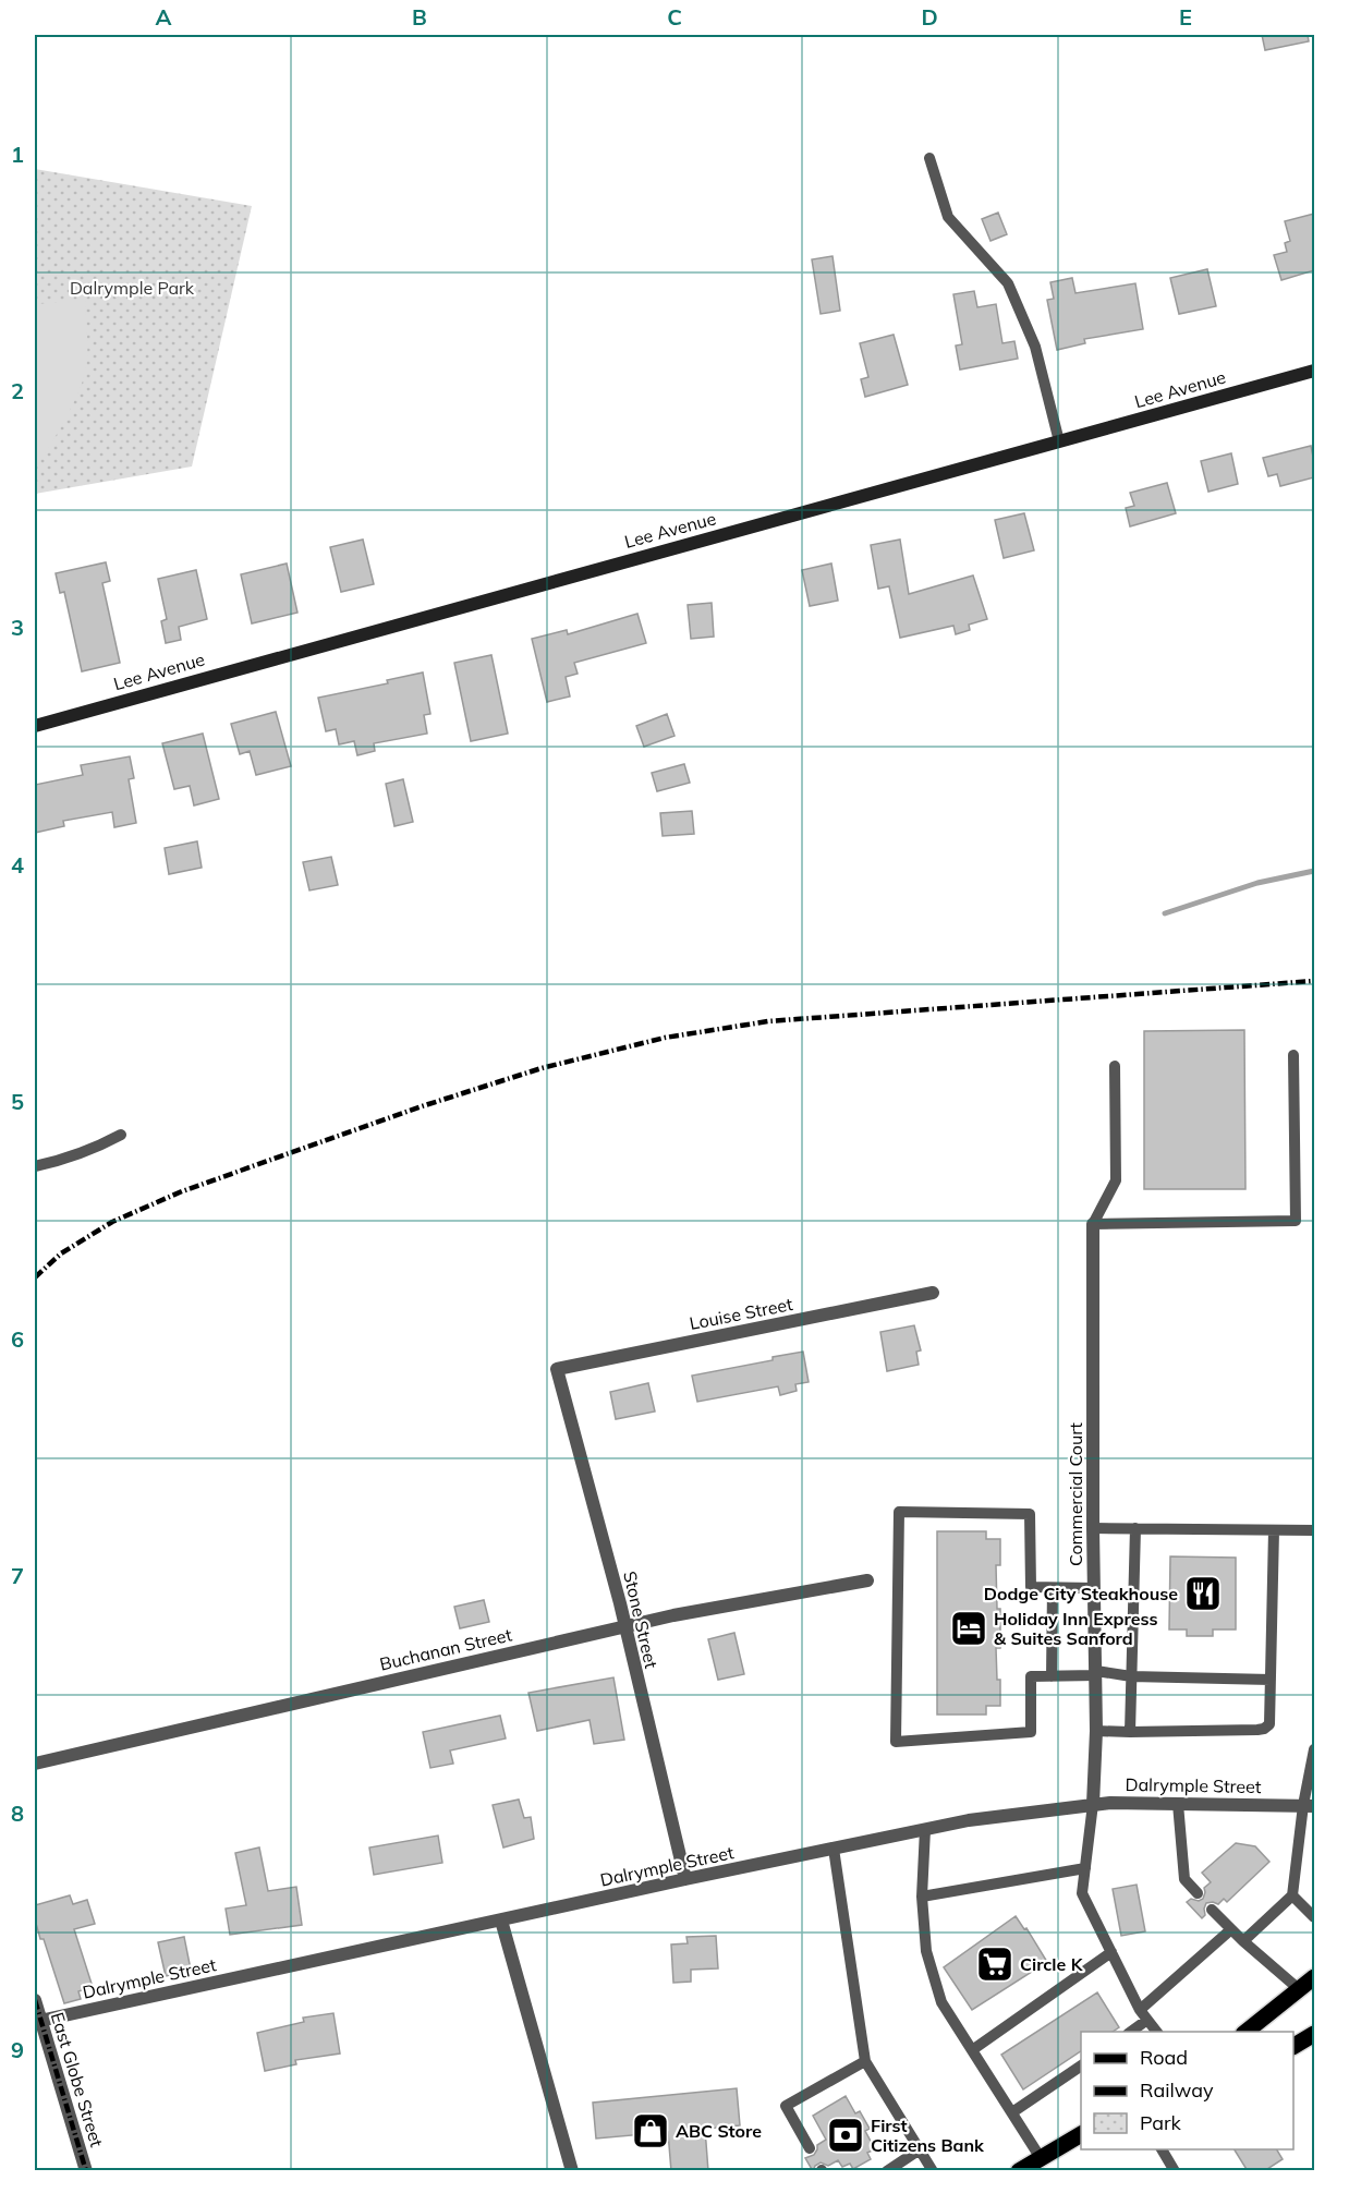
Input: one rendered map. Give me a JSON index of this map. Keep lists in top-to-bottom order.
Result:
{
  "streets": {
    "street": [
      "Lee Avenue",
      "Louise Street",
      "Commercial Court",
      "Stone Street",
      "Buchanan Street",
      "Dalrymple Street",
      "East Globe Street"
    ]
  },
  "crossings": [
    ["Louise Street", "Stone Street"],
    ["Commercial Court", "Dalrymple Street"],
    ["Stone Street", "Buchanan Street"],
    ["Stone Street", "Dalrymple Street"],
    ["Dalrymple Street", "East Globe Street"]
  ],
  "parks": ["Dalrymple Park"],
  "places": {
    "restaurant": ["Dodge City Steakhouse"],
    "hotel": ["Holiday Inn Express & Suites Sanford"],
    "supermarket": ["Circle K"],
    "shop": ["ABC Store"],
    "bank": ["First Citizens Bank"]
  },
  "legend": ["Road", "Railway", "Park"],
  "grid": {
    "columns": [
      "A",
      "B",
      "C",
      "D",
      "E"
    ],
    "rows": [
      "1",
      "2",
      "3",
      "4",
      "5",
      "6",
      "7",
      "8",
      "9"
    ]
  }
}
